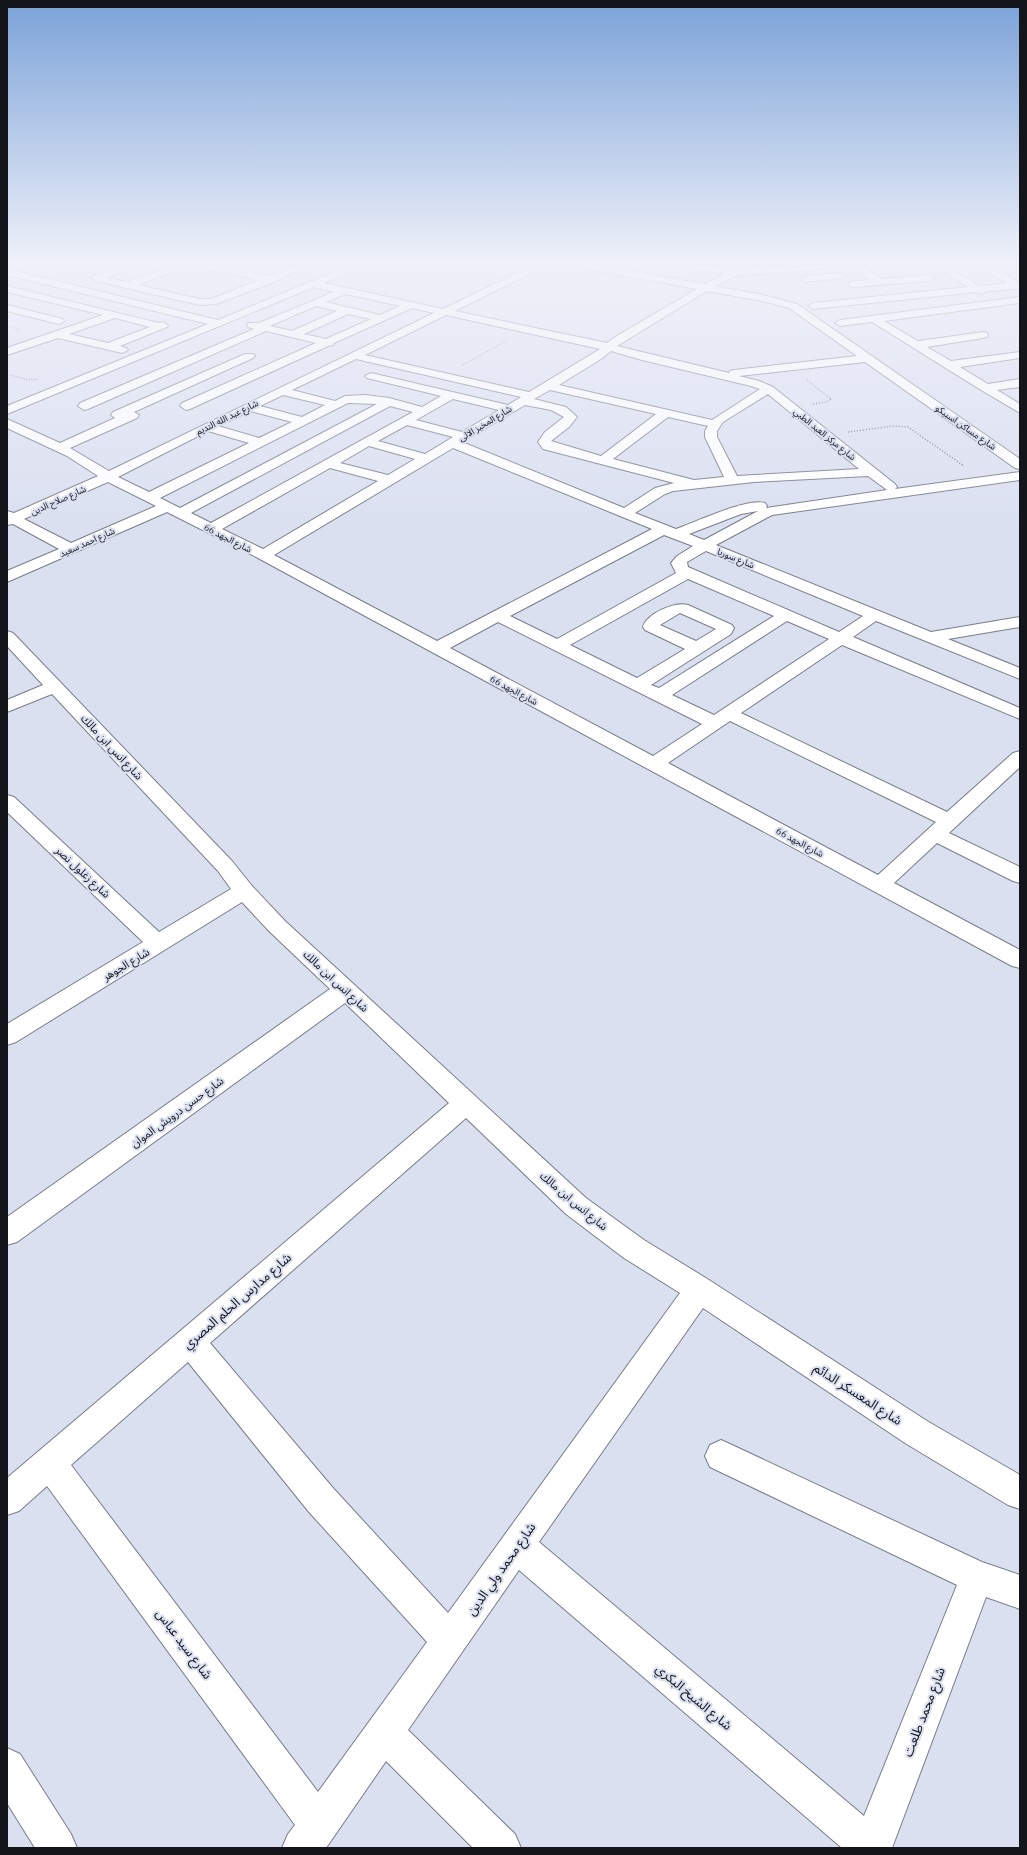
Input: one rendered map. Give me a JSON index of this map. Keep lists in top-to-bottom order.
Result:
{
  "streets": {
    "street": [
      "شارع عبد الله النديم",
      "شارع المخبز الالى",
      "شارع مساكن اسبيكو",
      "شارع مركز العبد الطبي",
      "شارع صلاح الدين",
      "شارع الجهد 66",
      "شارع احمد سعيد",
      "شارع سوريا",
      "شارع انس ابن مالك",
      "شارع زغلول نصر",
      "شارع الجوهر",
      "شارع حسن درويش الموان",
      "شارع مدارس الحلم المصري",
      "شارع المعسكر الدائم",
      "شارع محمد ولي الدين",
      "شارع سيد عباس",
      "شارع الشيخ البكري",
      "شارع محمد طلعت"
    ]
  },
  "crossings": [
    ["شارع عبد الله النديم", "شارع صلاح الدين"],
    ["شارع عبد الله النديم", "شارع الجهد 66"],
    ["شارع المخبز الالى", "شارع الجهد 66"],
    ["شارع المخبز الالى", "شارع سوريا"],
    ["شارع صلاح الدين", "شارع الجهد 66"],
    ["شارع الجهد 66", "شارع احمد سعيد"],
    ["شارع انس ابن مالك", "شارع الجوهر"],
    ["شارع انس ابن مالك", "شارع حسن درويش الموان"],
    ["شارع انس ابن مالك", "شارع مدارس الحلم المصري"],
    ["شارع انس ابن مالك", "شارع المعسكر الدائم"],
    ["شارع انس ابن مالك", "شارع محمد ولي الدين"],
    ["شارع زغلول نصر", "شارع الجوهر"],
    ["شارع مدارس الحلم المصري", "شارع سيد عباس"],
    ["شارع المعسكر الدائم", "شارع محمد ولي الدين"],
    ["شارع محمد ولي الدين", "شارع سيد عباس"],
    ["شارع محمد ولي الدين", "شارع الشيخ البكري"],
    ["شارع الشيخ البكري", "شارع محمد طلعت"]
  ]
}
